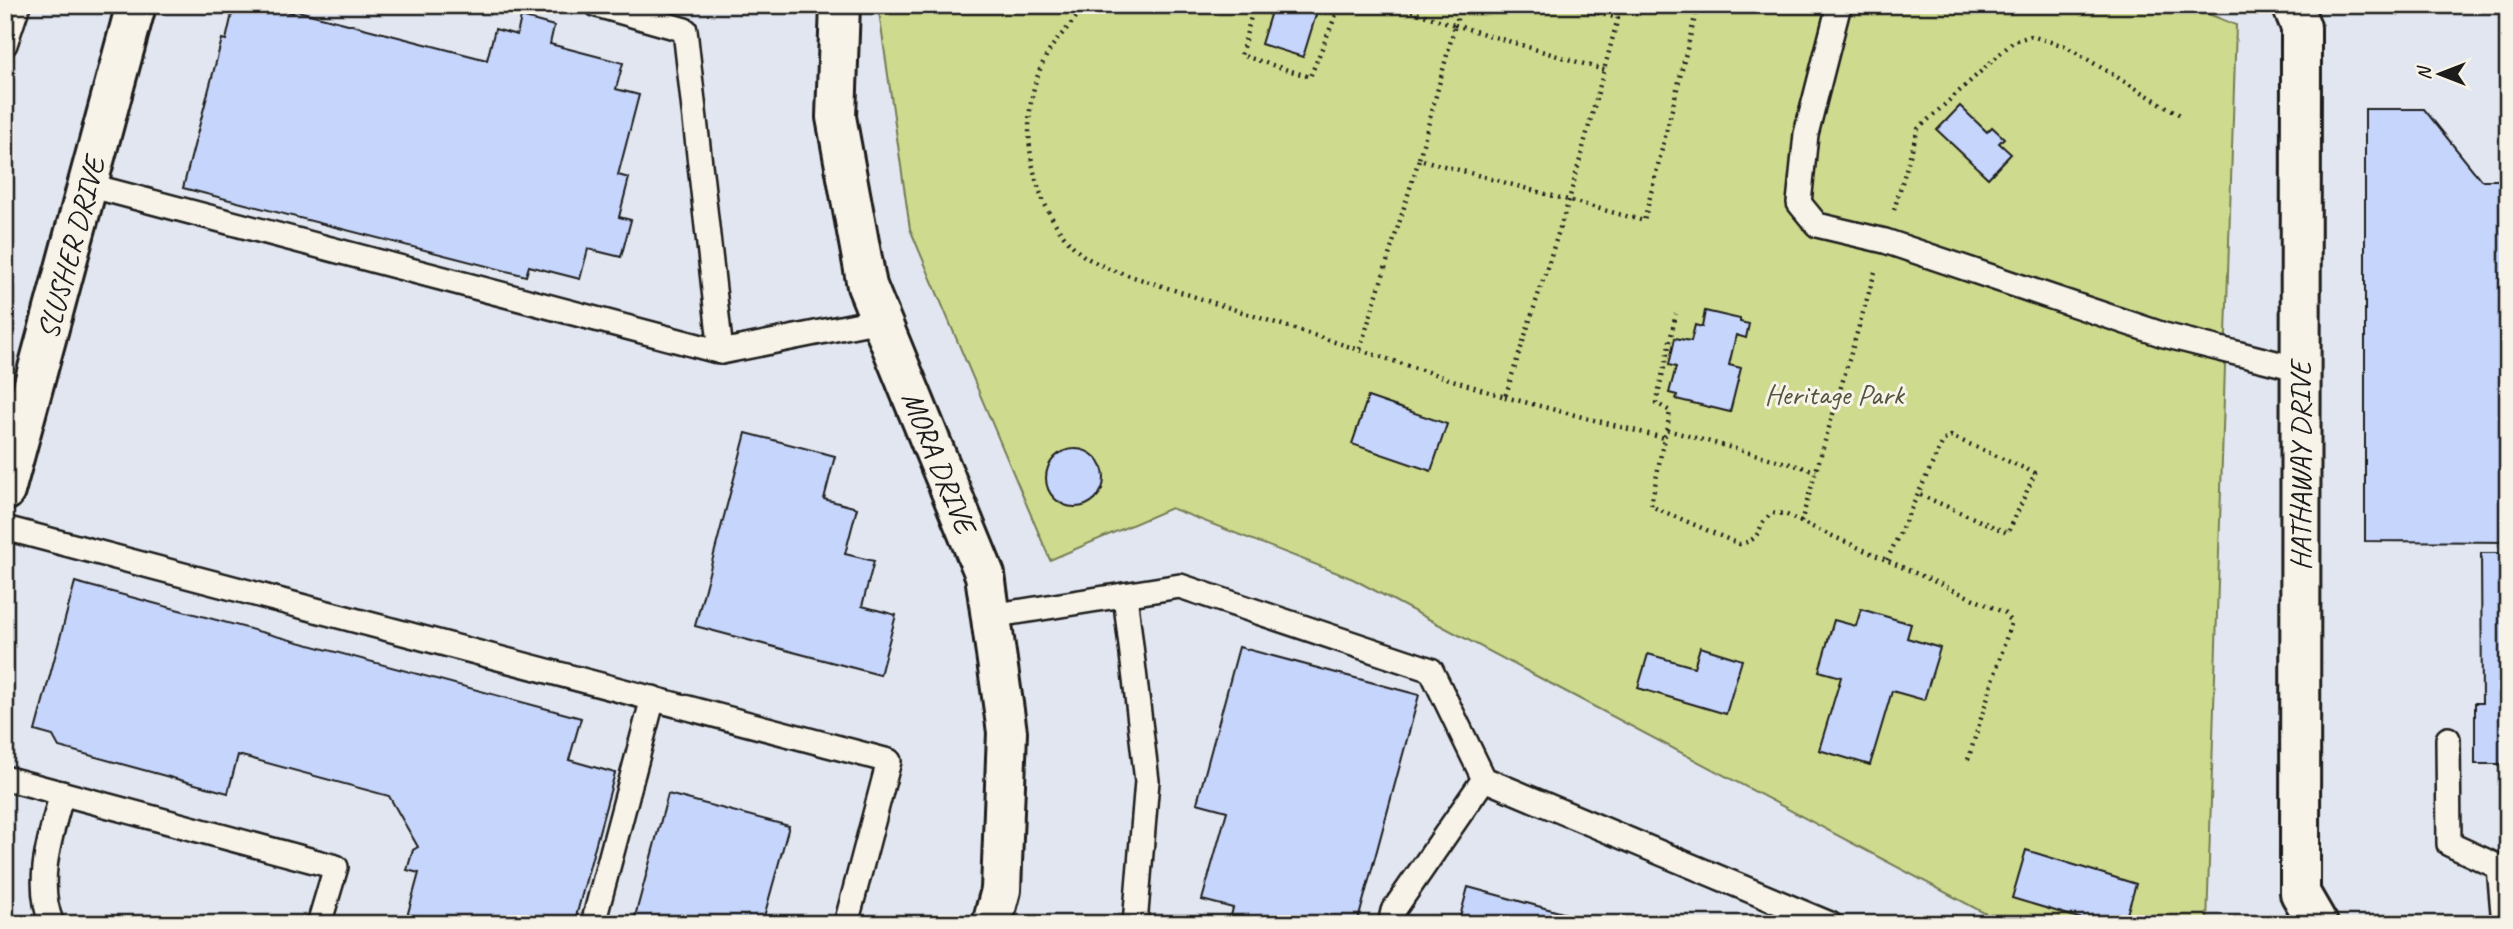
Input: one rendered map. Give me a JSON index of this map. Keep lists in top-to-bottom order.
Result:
{
  "streets": {
    "street": ["SLUSHER DRIVE", "MORA DRIVE", "HATHAWAY DRIVE"]
  },
  "parks": ["Heritage Park"],
  "north": "left"
}
